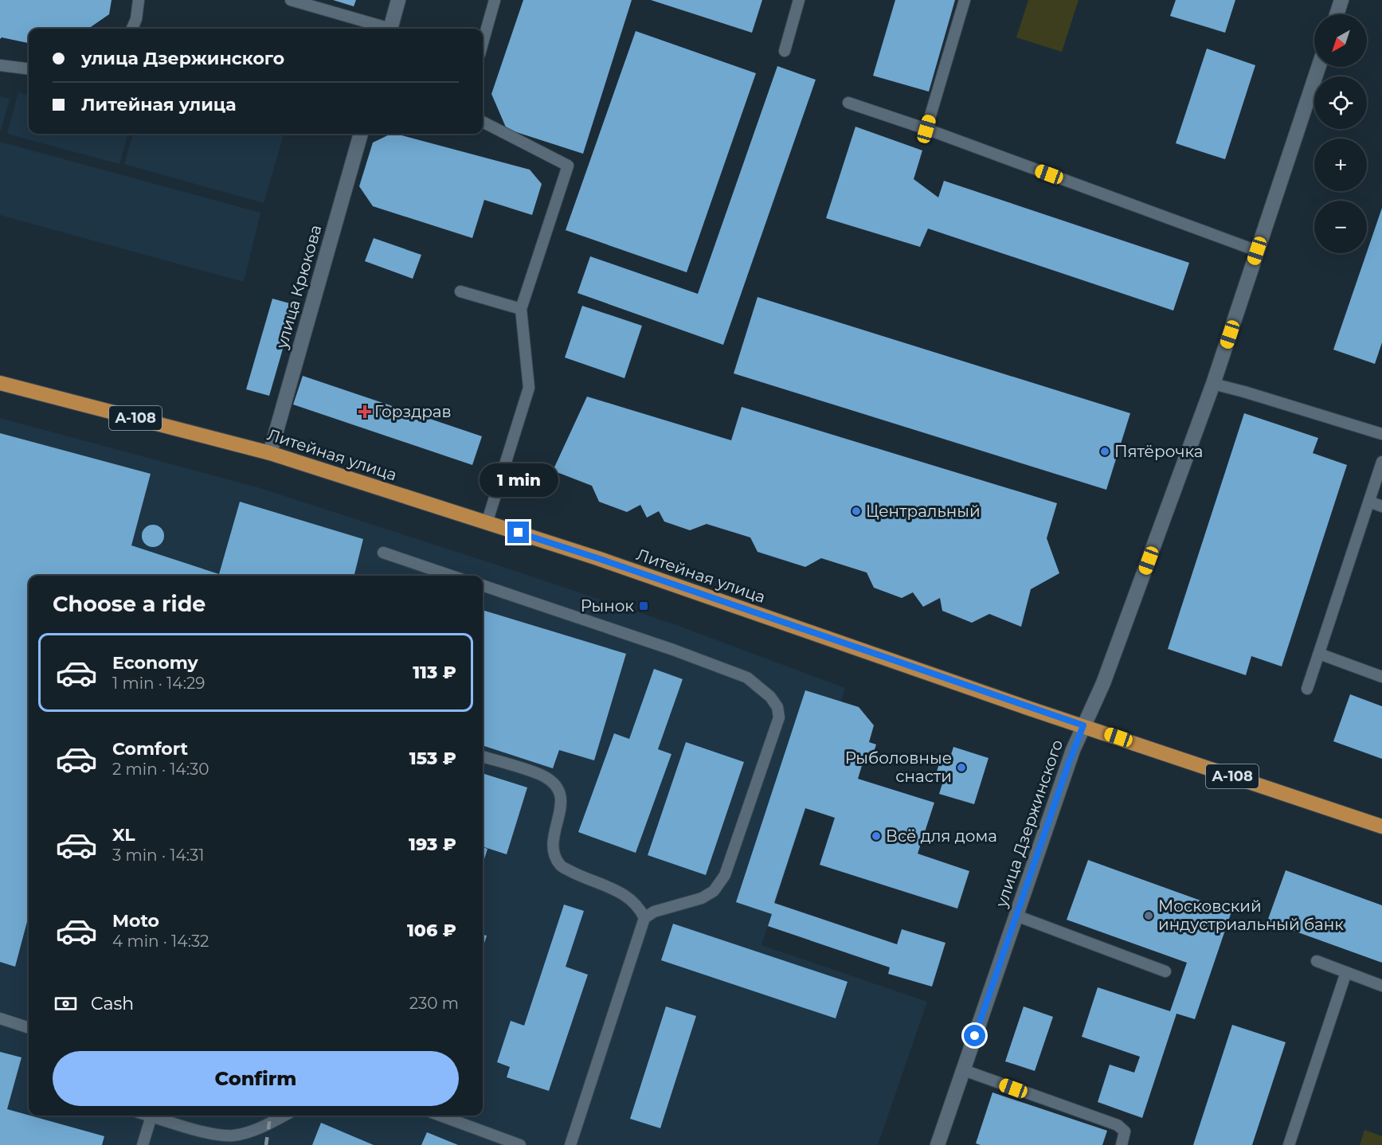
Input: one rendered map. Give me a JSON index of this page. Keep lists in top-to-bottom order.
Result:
{
  "streets": {
    "highway": ["А-108", "Литейная улица"],
    "street": ["улица Крюкова", "улица Дзержинского"]
  },
  "crossings": [
    ["улица Крюкова", "Литейная улица"],
    ["Литейная улица", "улица Дзержинского"]
  ],
  "places": {
    "health": ["Горздрав"],
    "other": [
      "Пятёрочка",
      "Центральный",
      "Рыболовные снасти",
      "Всё для дома",
      "Московский индустриальный банк"
    ],
    "transit": ["Рынок"]
  },
  "north": "bottom left",
  "page": {
    "map_buttons": ["+", "−"],
    "banner": ["улица Дзержинского", "Литейная улица"],
    "bubble": "1 min",
    "heading": "Choose a ride",
    "list": [
      {
        "name": "Economy",
        "note": "1 min · 14:29",
        "value": "113 ₽"
      },
      {
        "name": "Comfort",
        "note": "2 min · 14:30",
        "value": "153 ₽"
      },
      {
        "name": "XL",
        "note": "3 min · 14:31",
        "value": "193 ₽"
      },
      {
        "name": "Moto",
        "note": "4 min · 14:32",
        "value": "106 ₽"
      }
    ],
    "pay": ["Cash", "230 m"],
    "buttons": "Confirm"
  }
}
